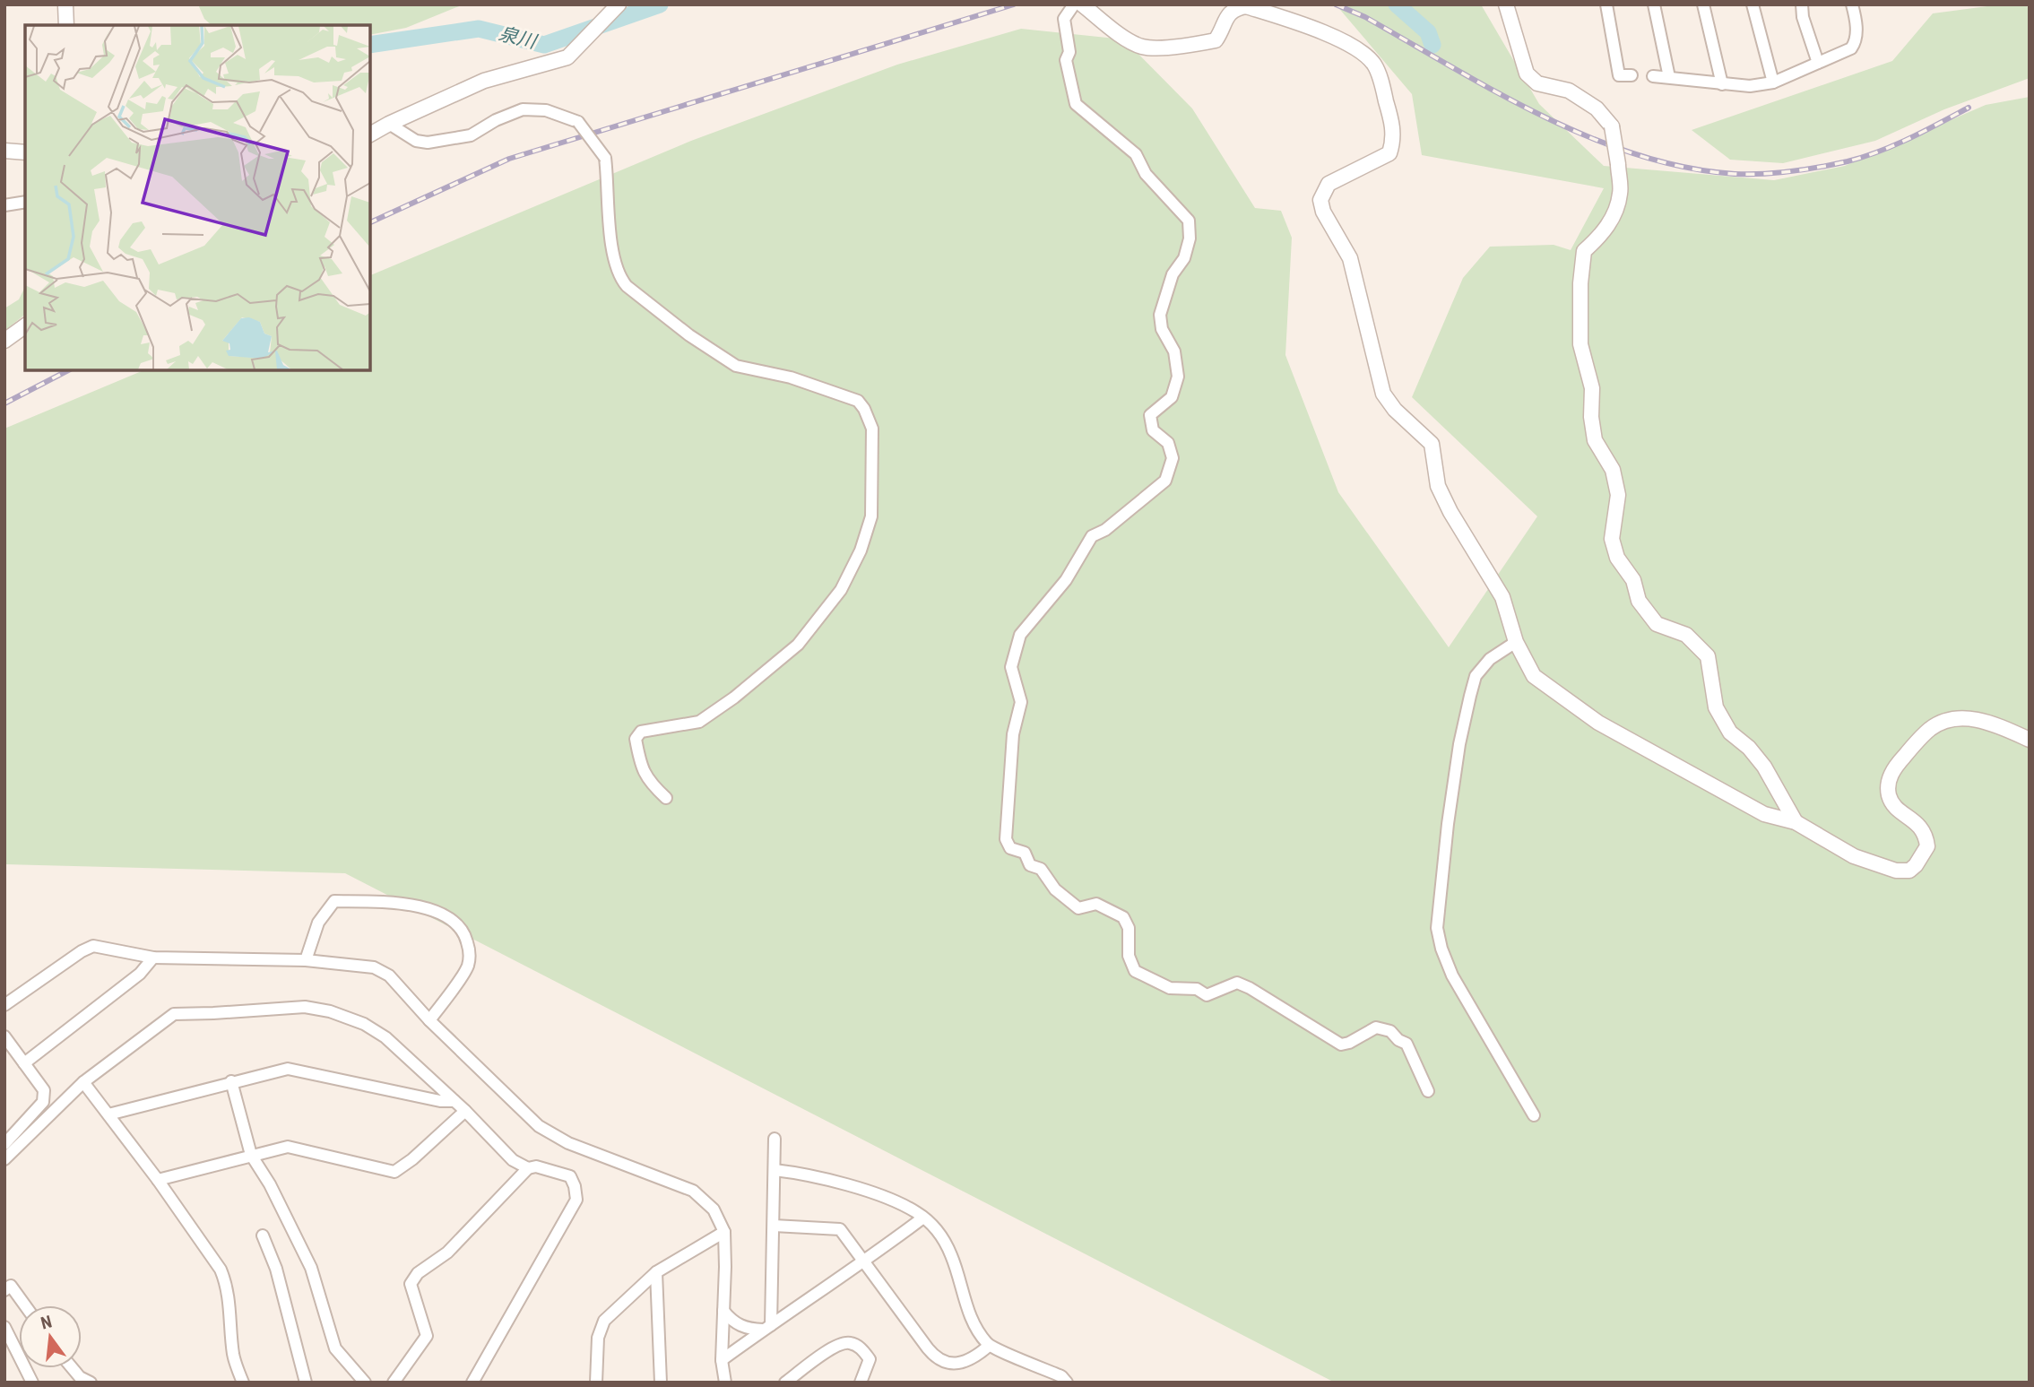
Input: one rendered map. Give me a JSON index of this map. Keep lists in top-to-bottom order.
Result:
{
  "water": ["泉川"],
  "north": "top"
}
